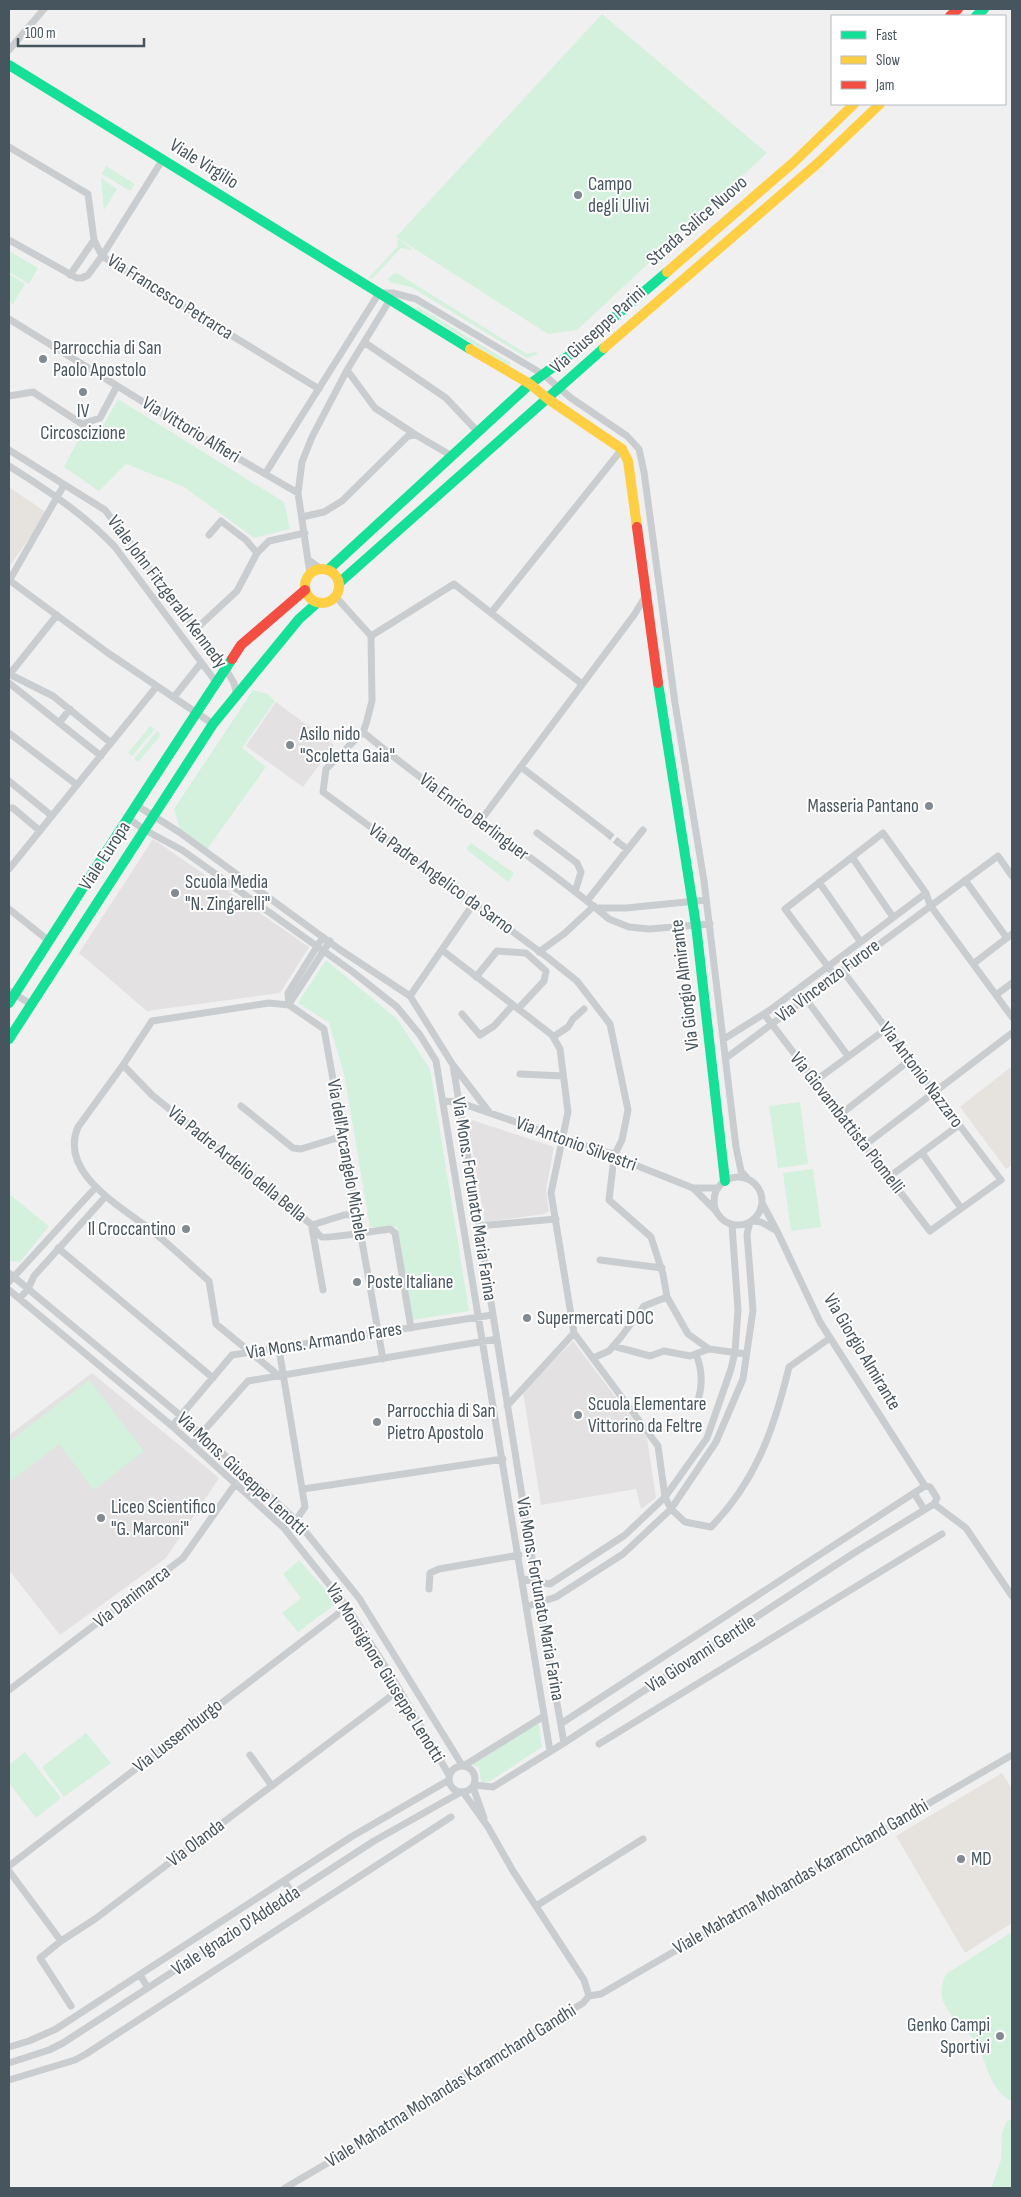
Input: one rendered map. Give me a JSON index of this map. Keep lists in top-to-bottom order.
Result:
{
  "streets": {
    "street": [
      "Viale Virgilio",
      "Strada Salice Nuovo",
      "Via Francesco Petrarca",
      "Via Giuseppe Parini",
      "Via Vittorio Alfieri",
      "Viale John Fitzgerald Kennedy",
      "Via Enrico Berlinguer",
      "Viale Europa",
      "Via Padre Angelico da Sarno",
      "Via Vincenzo Furore",
      "Via Giorgio Almirante",
      "Via Antonio Nazzaro",
      "Via Giovambattista Piomelli",
      "Via Antonio Silvestri",
      "Via dell'Arcangelo Michele",
      "Via Padre Ardelio della Bella",
      "Via Mons. Fortunato Maria Farina",
      "Via Mons. Armando Fares",
      "Via Mons. Giuseppe Lenotti",
      "Via Danimarca",
      "Via Giovanni Gentile",
      "Via Monsignore Giuseppe Lenotti",
      "Via Lussemburgo",
      "Via Olanda",
      "Viale Mahatma Mohandas Karamchand Gandhi",
      "Viale Ignazio D'Addedda"
    ]
  },
  "crossings": [
    ["Viale Virgilio", "Strada Salice Nuovo"],
    ["Viale Virgilio", "Via Giuseppe Parini"],
    ["Strada Salice Nuovo", "Via Giuseppe Parini"],
    ["Viale John Fitzgerald Kennedy", "Viale Europa"],
    ["Via Enrico Berlinguer", "Via Padre Angelico da Sarno"],
    ["Via Enrico Berlinguer", "Via Giorgio Almirante"],
    ["Viale Europa", "Via Mons. Fortunato Maria Farina"],
    ["Via Padre Angelico da Sarno", "Via Antonio Silvestri"],
    ["Via Vincenzo Furore", "Via Giorgio Almirante"],
    ["Via Vincenzo Furore", "Via Antonio Nazzaro"],
    ["Via Vincenzo Furore", "Via Giovambattista Piomelli"],
    ["Via Giorgio Almirante", "Via Antonio Silvestri"],
    ["Via Giorgio Almirante", "Via Giovanni Gentile"],
    ["Via Antonio Nazzaro", "Via Giovambattista Piomelli"],
    ["Via Antonio Silvestri", "Via Mons. Fortunato Maria Farina"],
    ["Via dell'Arcangelo Michele", "Via Padre Ardelio della Bella"],
    ["Via dell'Arcangelo Michele", "Via Mons. Armando Fares"],
    ["Via Mons. Fortunato Maria Farina", "Via Mons. Armando Fares"],
    ["Via Mons. Fortunato Maria Farina", "Via Giovanni Gentile"],
    ["Via Mons. Armando Fares", "Via Mons. Giuseppe Lenotti"],
    ["Via Mons. Armando Fares", "Via Monsignore Giuseppe Lenotti"],
    ["Via Mons. Giuseppe Lenotti", "Via Giovanni Gentile"],
    ["Via Mons. Giuseppe Lenotti", "Via Monsignore Giuseppe Lenotti"],
    ["Via Mons. Giuseppe Lenotti", "Viale Mahatma Mohandas Karamchand Gandhi"],
    ["Via Mons. Giuseppe Lenotti", "Viale Ignazio D'Addedda"],
    ["Via Danimarca", "Via Monsignore Giuseppe Lenotti"],
    ["Via Giovanni Gentile", "Via Monsignore Giuseppe Lenotti"],
    ["Via Giovanni Gentile", "Viale Mahatma Mohandas Karamchand Gandhi"],
    ["Via Giovanni Gentile", "Viale Ignazio D'Addedda"],
    ["Via Monsignore Giuseppe Lenotti", "Via Lussemburgo"],
    ["Via Monsignore Giuseppe Lenotti", "Via Olanda"],
    ["Via Monsignore Giuseppe Lenotti", "Viale Mahatma Mohandas Karamchand Gandhi"],
    ["Via Monsignore Giuseppe Lenotti", "Viale Ignazio D'Addedda"],
    ["Viale Mahatma Mohandas Karamchand Gandhi", "Viale Ignazio D'Addedda"]
  ],
  "places": [
    "Campo degli Ulivi",
    "Parrocchia di San Paolo Apostolo",
    "IV Circoscizione",
    "Asilo nido \"Scoletta Gaia\"",
    "Masseria Pantano",
    "Scuola Media \"N. Zingarelli\"",
    "Il Croccantino",
    "Poste Italiane",
    "Supermercati DOC",
    "Scuola Elementare Vittorino da Feltre",
    "Parrocchia di San Pietro Apostolo",
    "Liceo Scientifico \"G. Marconi\"",
    "MD",
    "Genko Campi Sportivi"
  ],
  "legend": ["Fast", "Slow", "Jam"],
  "scale_bar": "100 m"
}
